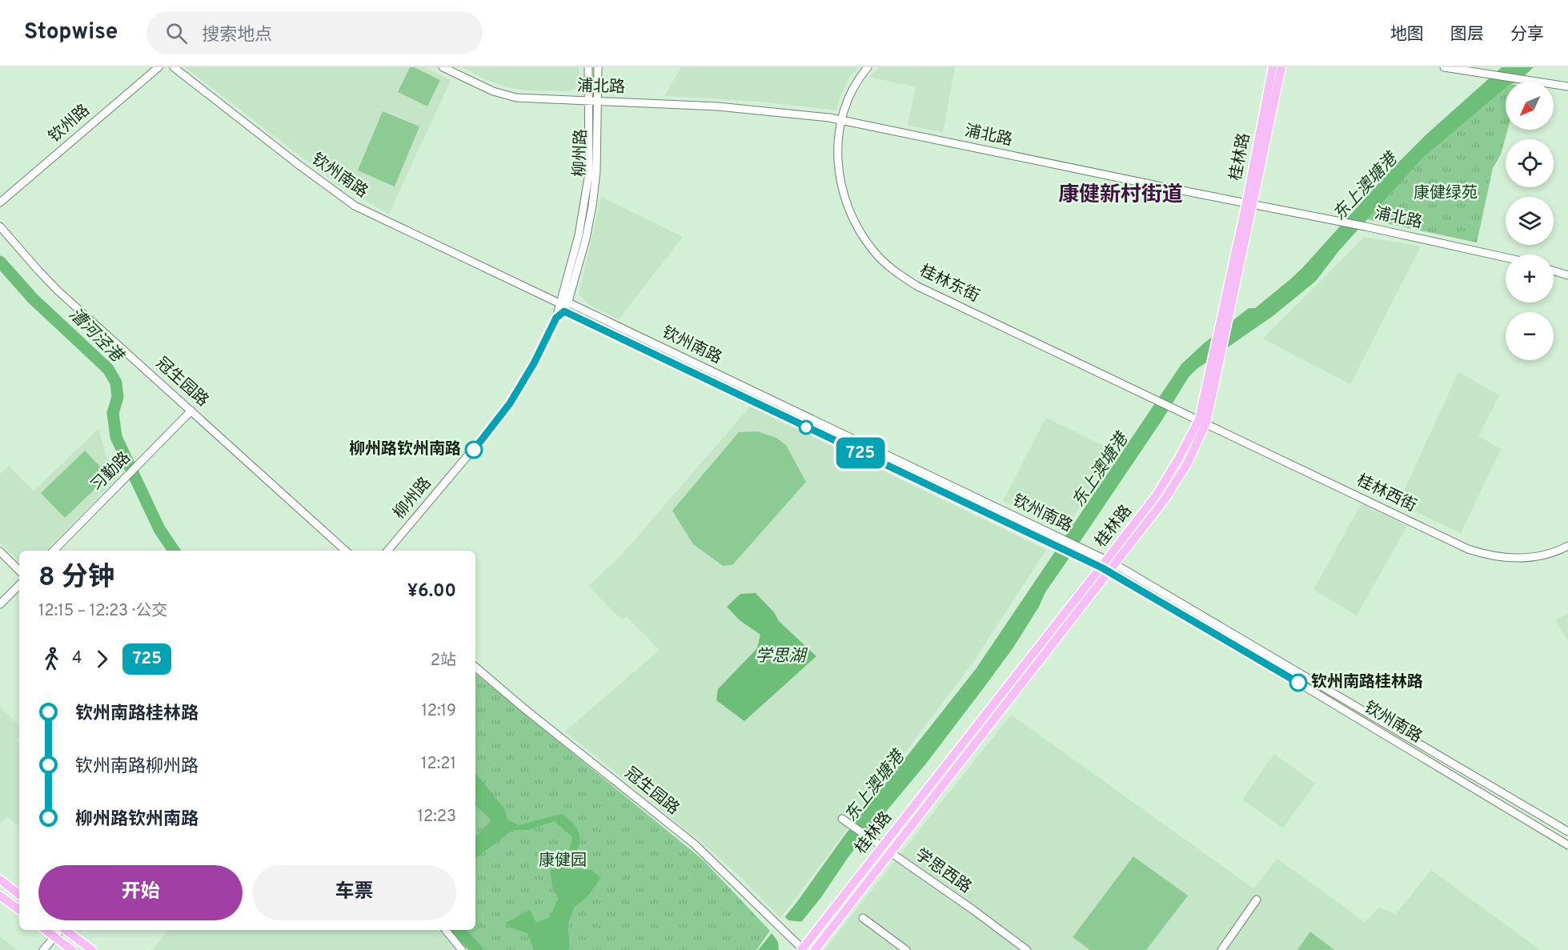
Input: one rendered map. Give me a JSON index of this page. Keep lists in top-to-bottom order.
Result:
{
  "streets": {
    "main road": ["桂林路"],
    "street": [
      "浦北路",
      "钦州路",
      "柳州路",
      "钦州南路",
      "桂林东街",
      "冠生园路",
      "习勤路",
      "桂林西街",
      "学思西路"
    ]
  },
  "crossings": [
    ["浦北路", "柳州路"],
    ["浦北路", "桂林路"],
    ["浦北路", "桂林东街"],
    ["柳州路", "钦州南路"],
    ["桂林路", "钦州南路"],
    ["桂林路", "桂林东街"],
    ["桂林路", "冠生园路"],
    ["桂林路", "桂林西街"],
    ["桂林路", "学思西路"],
    ["桂林东街", "桂林西街"],
    ["冠生园路", "习勤路"]
  ],
  "districts": ["康健新村街道"],
  "water": ["东上澳塘港", "漕河泾港", "学思湖"],
  "parks": ["康健绿苑", "康健园"],
  "places": ["柳州路钦州南路", "钦州南路桂林路"],
  "lines": ["bus line 725"],
  "north": "bottom left",
  "page": {
    "header": "Stopwise",
    "search": "搜索地点",
    "nav": ["地图", "图层", "分享"],
    "on_map": "725",
    "map_buttons": ["+", "−"],
    "heading": ["8 分钟", "12:15 – 12:23 · 公交", "¥6.00"],
    "legs": ["4", "725", "2站"],
    "list": [
      {
        "name": "钦州南路桂林路",
        "value": "12:19"
      },
      {
        "name": "钦州南路柳州路",
        "value": "12:21"
      },
      {
        "name": "柳州路钦州南路",
        "value": "12:23"
      }
    ],
    "buttons": ["开始", "车票"]
  }
}
